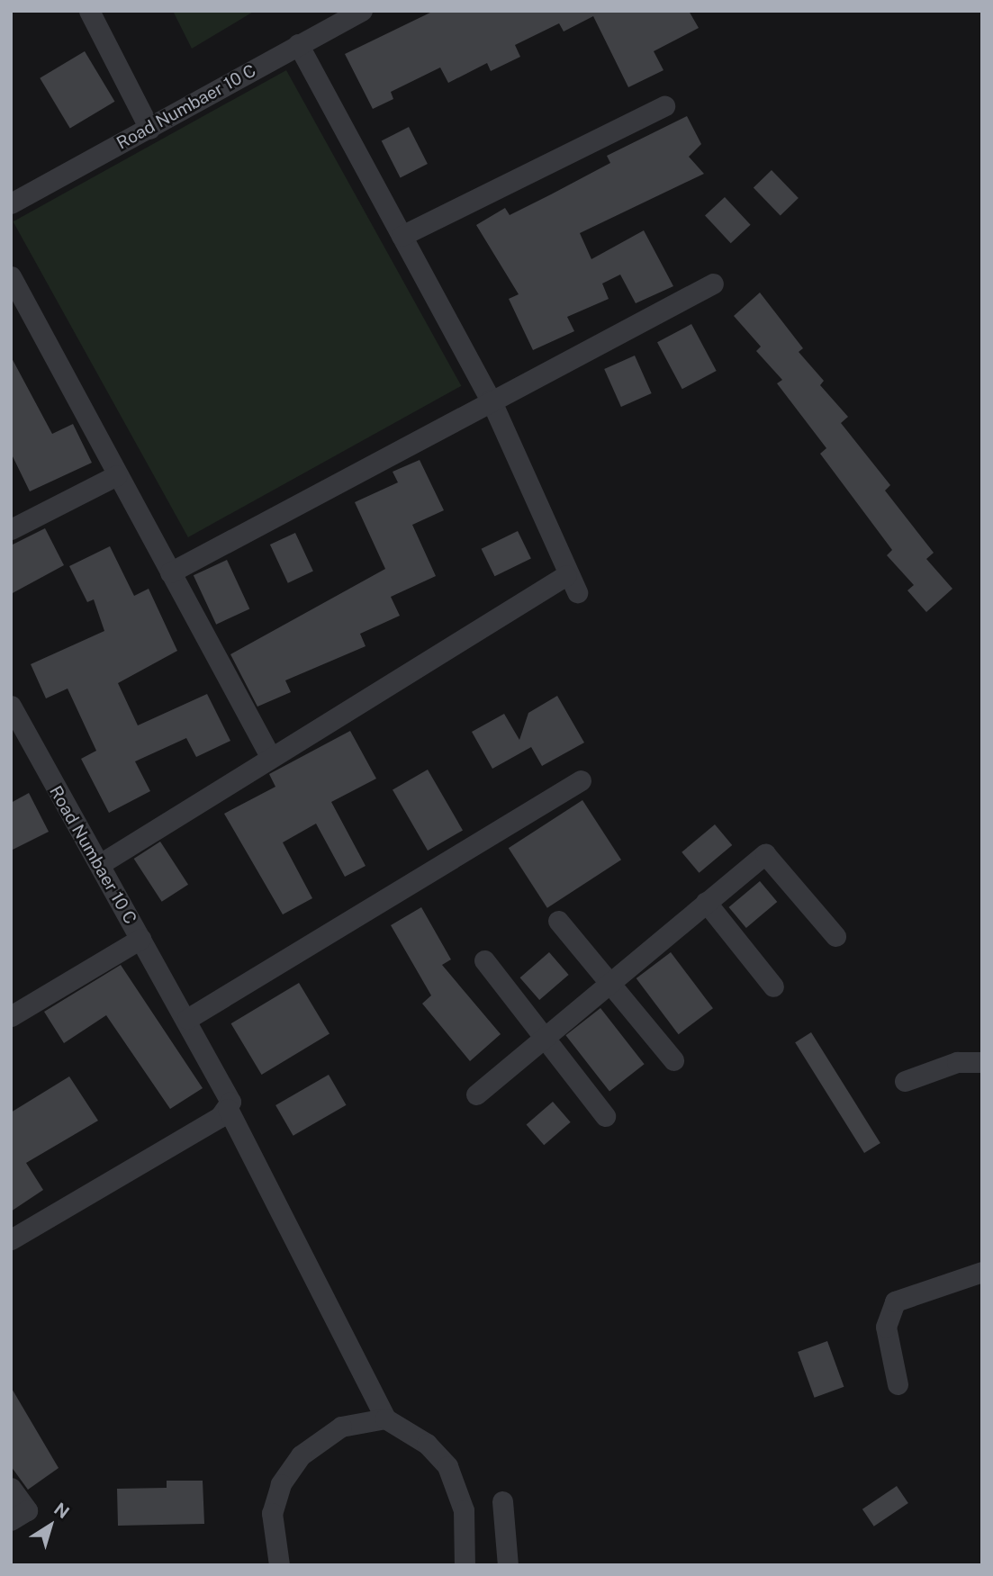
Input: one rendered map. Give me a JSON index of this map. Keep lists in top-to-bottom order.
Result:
{
  "streets": {
    "street": ["Road Numbaer 10 C"]
  },
  "north": "top right"
}
